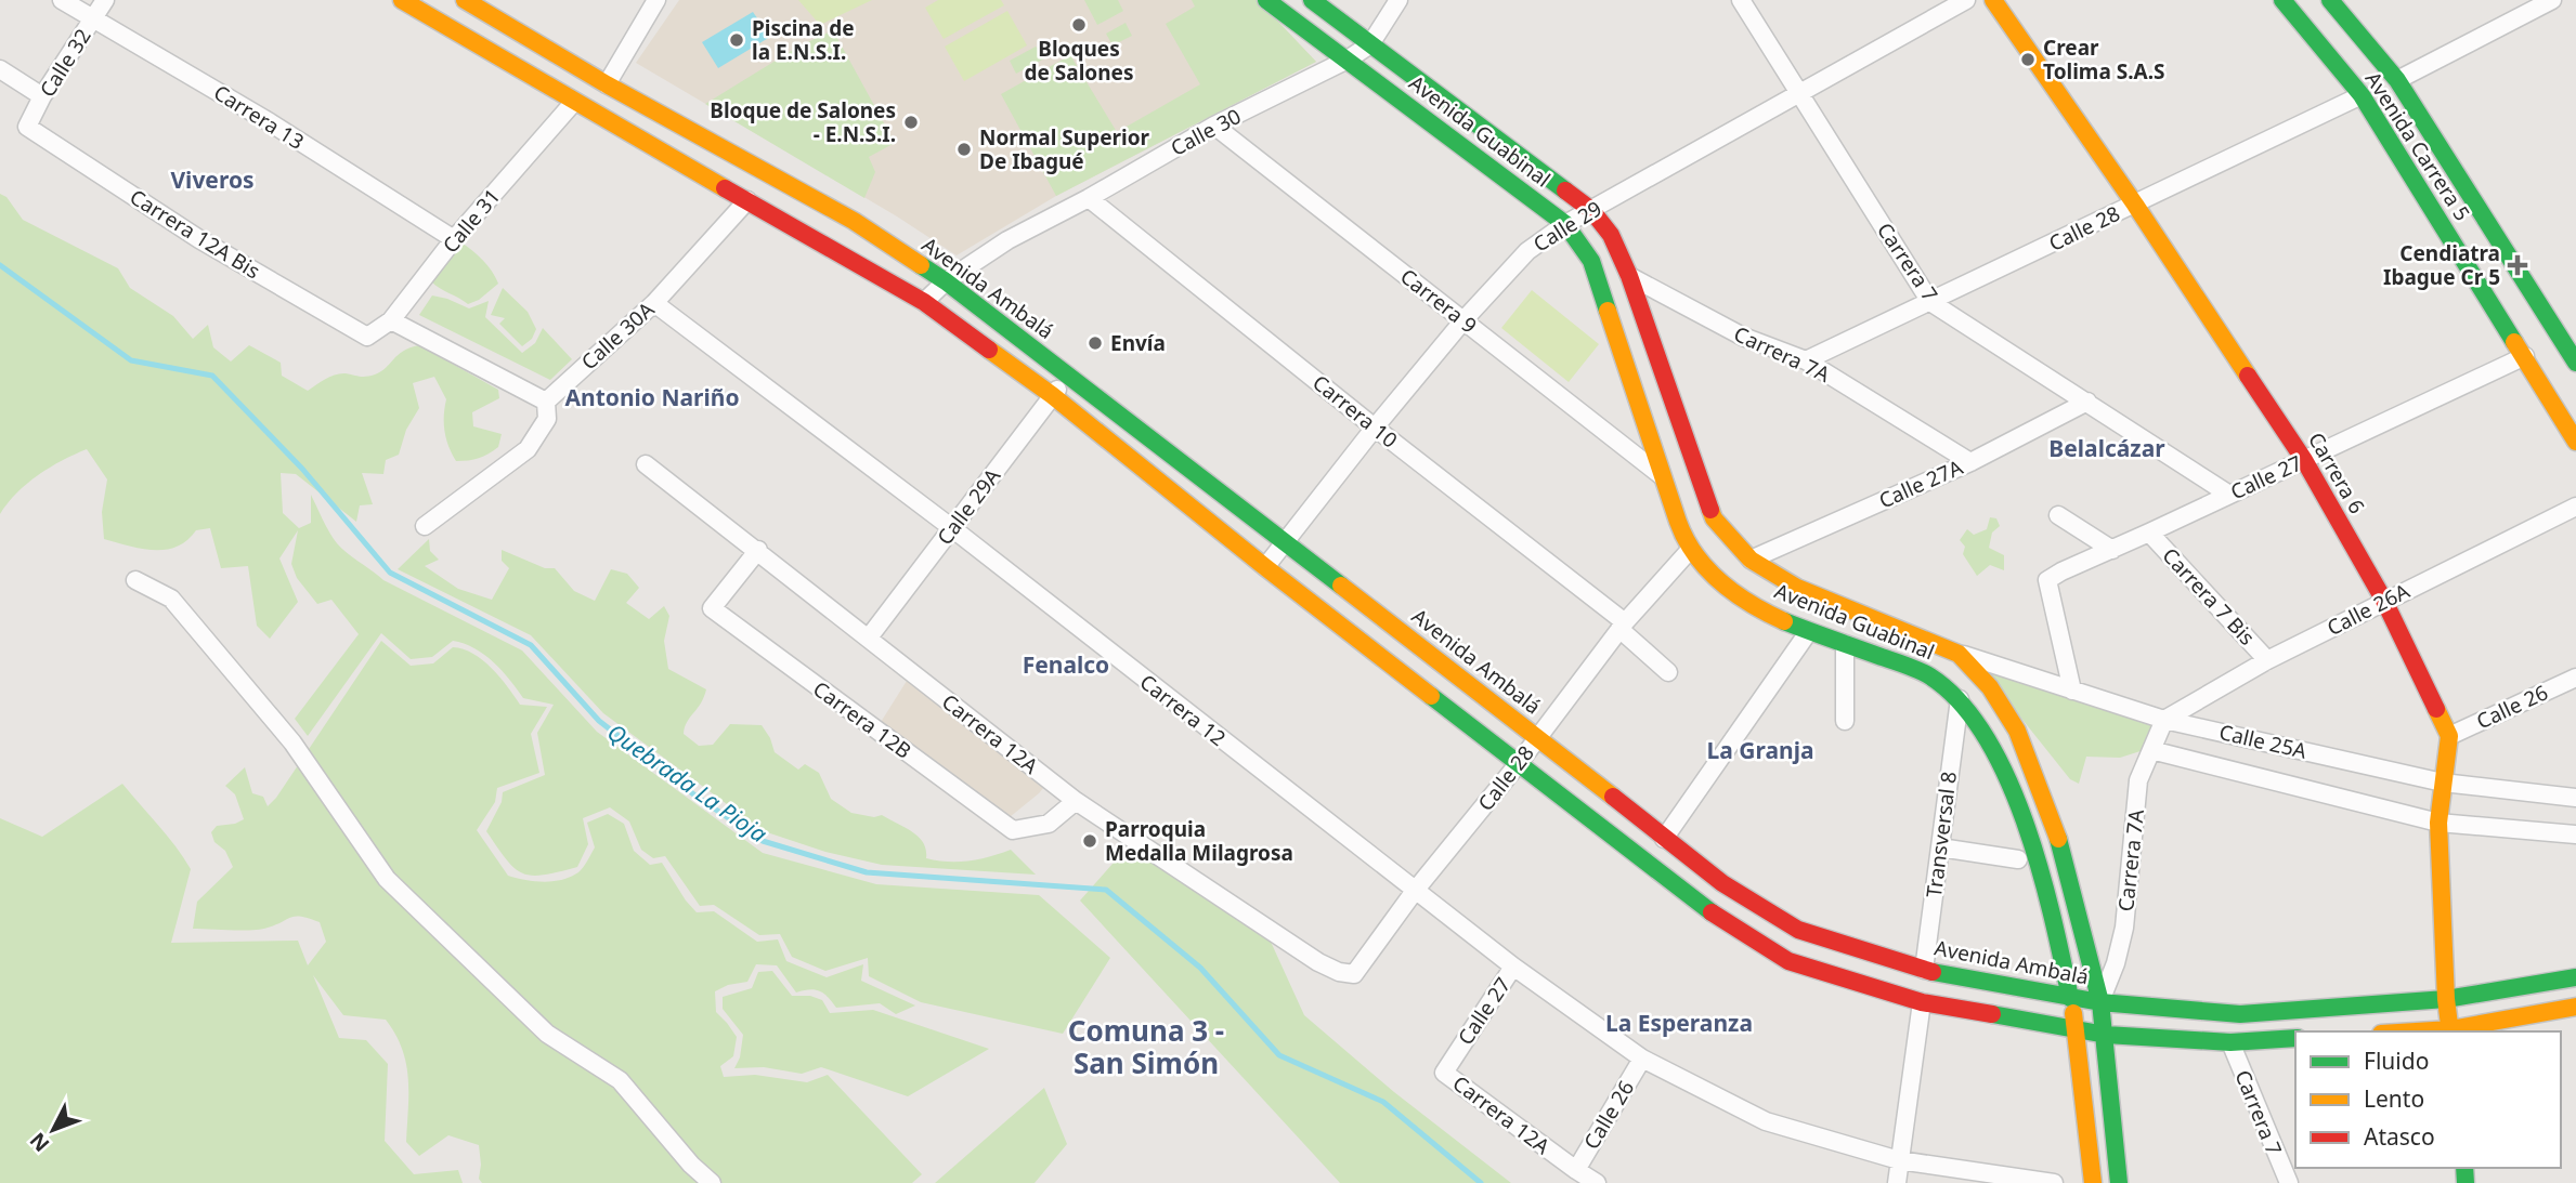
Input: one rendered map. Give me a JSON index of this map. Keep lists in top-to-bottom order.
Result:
{
  "streets": {
    "main road": [
      "Avenida Guabinal",
      "Avenida Carrera 5",
      "Avenida Ambalá",
      "Carrera 6"
    ],
    "street": [
      "Calle 32",
      "Carrera 13",
      "Calle 30",
      "Calle 31",
      "Calle 29",
      "Calle 28",
      "Carrera 12A Bis",
      "Carrera 7",
      "Carrera 9",
      "Calle 30A",
      "Carrera 7A",
      "Carrera 10",
      "Calle 27",
      "Calle 27A",
      "Calle 29A",
      "Carrera 7 Bis",
      "Calle 26A",
      "Calle 26",
      "Carrera 12",
      "Carrera 12B",
      "Carrera 12A",
      "Calle 25A",
      "Transversal 8"
    ]
  },
  "crossings": [
    ["Calle 32", "Carrera 13"],
    ["Calle 32", "Carrera 12A Bis"],
    ["Carrera 13", "Calle 31"],
    ["Avenida Guabinal", "Calle 30"],
    ["Avenida Guabinal", "Calle 29"],
    ["Avenida Guabinal", "Calle 28"],
    ["Avenida Guabinal", "Avenida Ambalá"],
    ["Avenida Guabinal", "Carrera 9"],
    ["Avenida Guabinal", "Carrera 7A"],
    ["Avenida Guabinal", "Calle 27A"],
    ["Avenida Guabinal", "Calle 25A"],
    ["Avenida Guabinal", "Transversal 8"],
    ["Calle 30", "Avenida Ambalá"],
    ["Calle 30", "Carrera 9"],
    ["Calle 30", "Carrera 10"],
    ["Avenida Carrera 5", "Calle 28"],
    ["Avenida Carrera 5", "Calle 27"],
    ["Calle 31", "Carrera 12A Bis"],
    ["Calle 29", "Carrera 7"],
    ["Calle 29", "Avenida Ambalá"],
    ["Calle 29", "Carrera 9"],
    ["Calle 29", "Carrera 10"],
    ["Calle 28", "Carrera 7"],
    ["Calle 28", "Avenida Ambalá"],
    ["Calle 28", "Carrera 7A"],
    ["Calle 28", "Carrera 10"],
    ["Calle 28", "Carrera 6"],
    ["Calle 28", "Carrera 12"],
    ["Calle 28", "Carrera 12A"],
    ["Carrera 7", "Calle 27"],
    ["Carrera 7", "Calle 27A"],
    ["Avenida Ambalá", "Carrera 7A"],
    ["Avenida Ambalá", "Calle 29A"],
    ["Avenida Ambalá", "Transversal 8"],
    ["Calle 30A", "Carrera 12"],
    ["Carrera 7A", "Calle 27A"],
    ["Carrera 7A", "Calle 26A"],
    ["Carrera 7A", "Calle 25A"],
    ["Carrera 6", "Calle 27"],
    ["Carrera 6", "Calle 26A"],
    ["Carrera 6", "Calle 26"],
    ["Calle 27", "Carrera 7 Bis"],
    ["Calle 27", "Carrera 12"],
    ["Calle 27", "Carrera 12A"],
    ["Calle 27", "Calle 25A"],
    ["Calle 29A", "Carrera 12"],
    ["Calle 29A", "Carrera 12A"],
    ["Carrera 7 Bis", "Calle 26A"],
    ["Calle 26A", "Calle 25A"],
    ["Calle 26", "Carrera 12"],
    ["Calle 26", "Carrera 12A"],
    ["Carrera 12B", "Carrera 12A"]
  ],
  "districts": [
    "Viveros",
    "Antonio Nariño",
    "Belalcázar",
    "Fenalco",
    "La Granja",
    "La Esperanza",
    "Comuna 3 - San Simón"
  ],
  "water": ["Quebrada La Pioja"],
  "places": {
    "other": [
      "Bloques de Salones",
      "Piscina de la E.N.S.I.",
      "Crear Tolima S.A.S",
      "Bloque de Salones - E.N.S.I.",
      "Normal Superior De Ibagué",
      "Envía",
      "Parroquia Medalla Milagrosa"
    ],
    "health": ["Cendiatra Ibague Cr 5"]
  },
  "legend": ["Fluido", "Lento", "Atasco"],
  "north": "bottom left"
}
